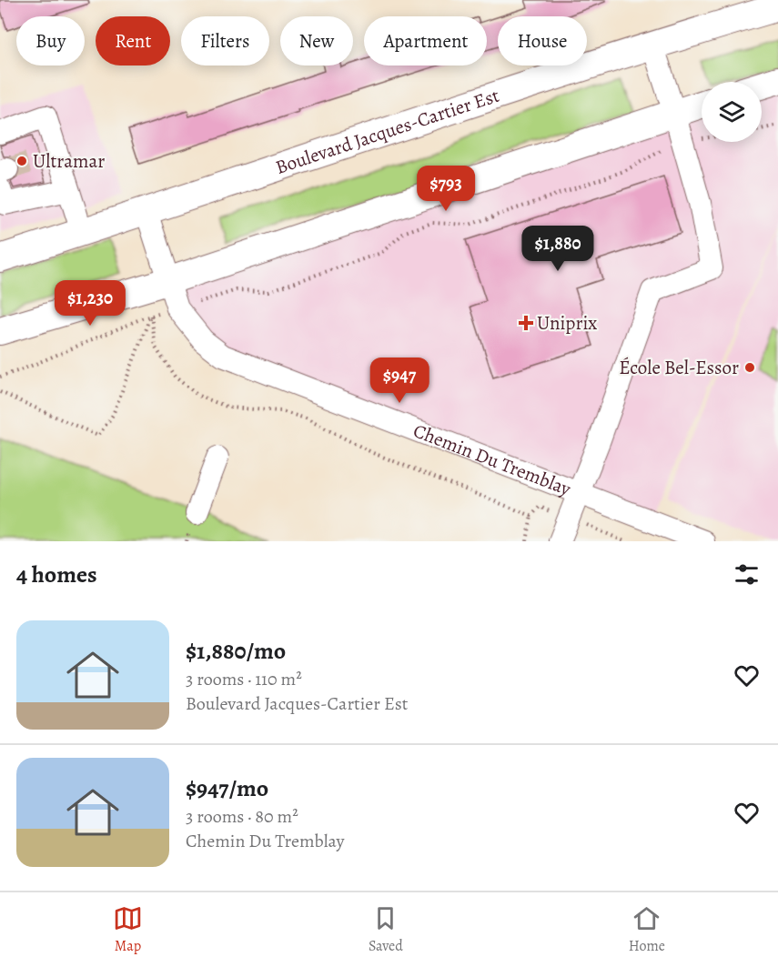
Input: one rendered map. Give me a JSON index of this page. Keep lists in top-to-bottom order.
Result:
{
  "streets": {
    "main road": ["Boulevard Jacques-Cartier Est"],
    "street": ["Chemin Du Tremblay"]
  },
  "crossings": [
    ["Boulevard Jacques-Cartier Est", "Chemin Du Tremblay"]
  ],
  "places": {
    "other": ["Ultramar", "École Bel-Essor"],
    "health": ["Uniprix"]
  },
  "page": {
    "chip": [
      "Buy",
      "Rent",
      "Filters",
      "New",
      "Apartment",
      "House"
    ],
    "price": [
      "$793",
      "$1,880",
      "$1,230",
      "$947"
    ],
    "heading": "4 homes",
    "list": [
      {
        "name": "$1,880/mo",
        "note": "3 rooms · 110 m² · Boulevard Jacques-Cartier Est"
      },
      {
        "name": "$947/mo",
        "note": "3 rooms · 80 m² · Chemin Du Tremblay"
      }
    ],
    "tabs": ["Map", "Saved", "Home"]
  }
}
